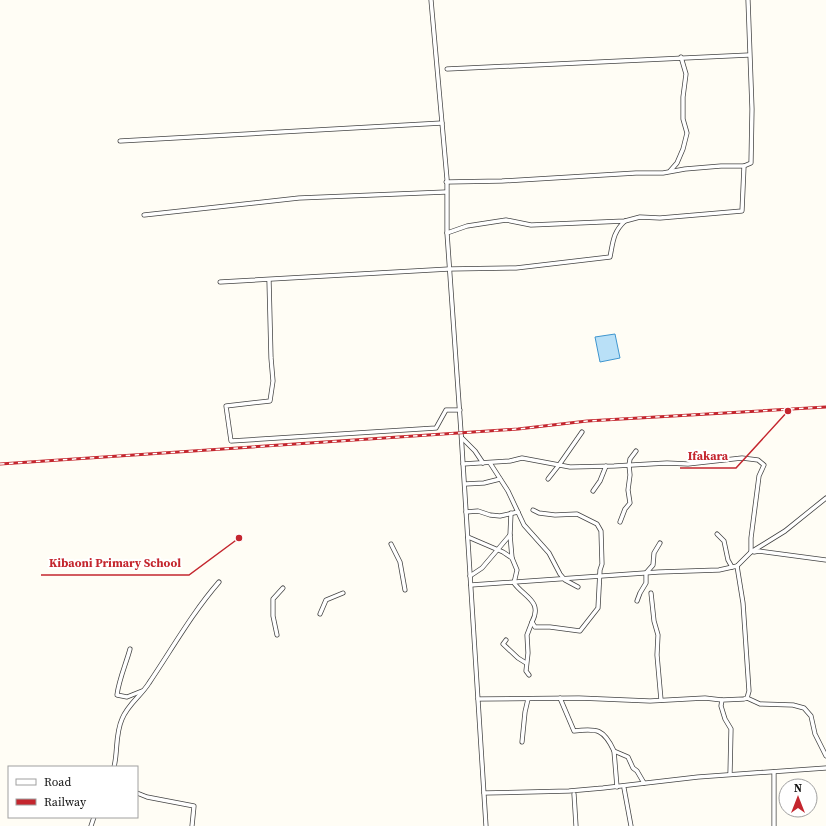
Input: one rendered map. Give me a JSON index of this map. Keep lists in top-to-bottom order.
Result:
{
  "places": ["Ifakara", "Kibaoni Primary School"],
  "legend": ["Road", "Railway"],
  "north": "top"
}
